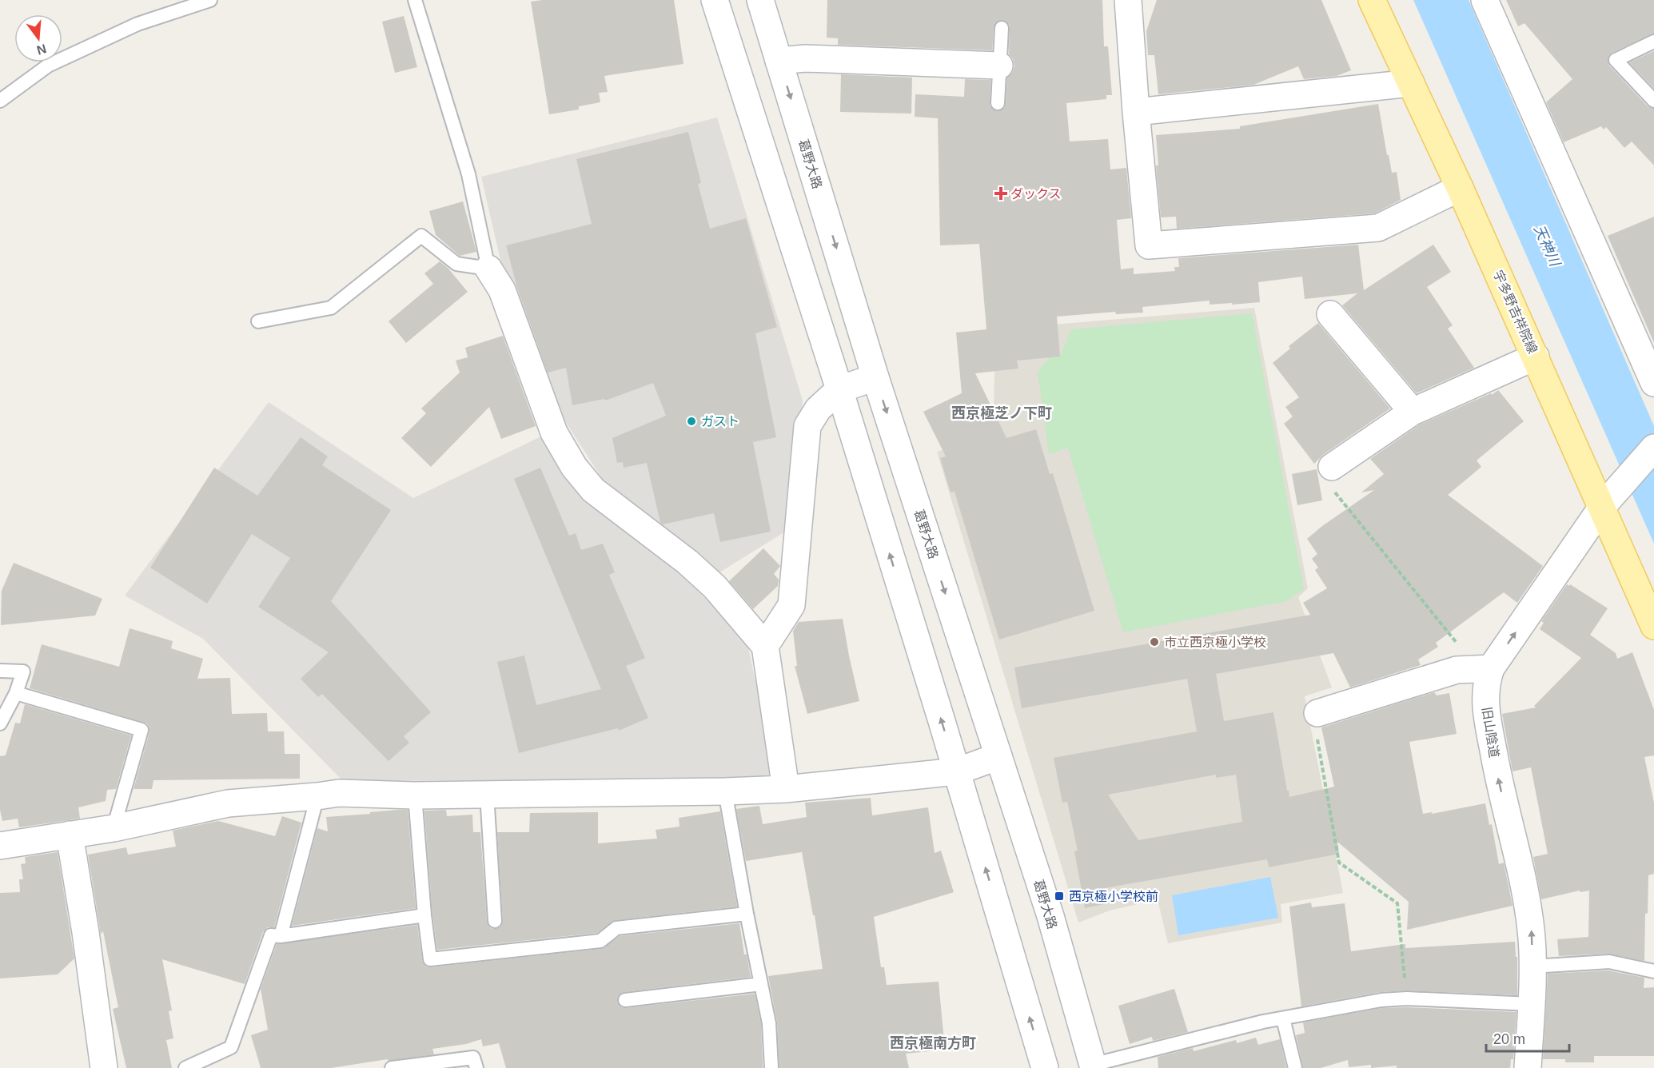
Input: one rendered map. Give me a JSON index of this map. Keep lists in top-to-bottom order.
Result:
{
  "streets": {
    "main road": ["宇多野吉祥院線"],
    "street": ["葛野大路", "旧山陰道"]
  },
  "crossings": [
    ["宇多野吉祥院線", "旧山陰道"]
  ],
  "one_way": ["旧山陰道"],
  "districts": ["西京極芝ノ下町", "西京極南方町"],
  "water": ["天神川"],
  "places": {
    "health": ["ダックス"],
    "other": ["ガスト", "市立西京極小学校"],
    "transit": ["西京極小学校前"]
  },
  "scale_bar": "20 m",
  "north": "bottom"
}
